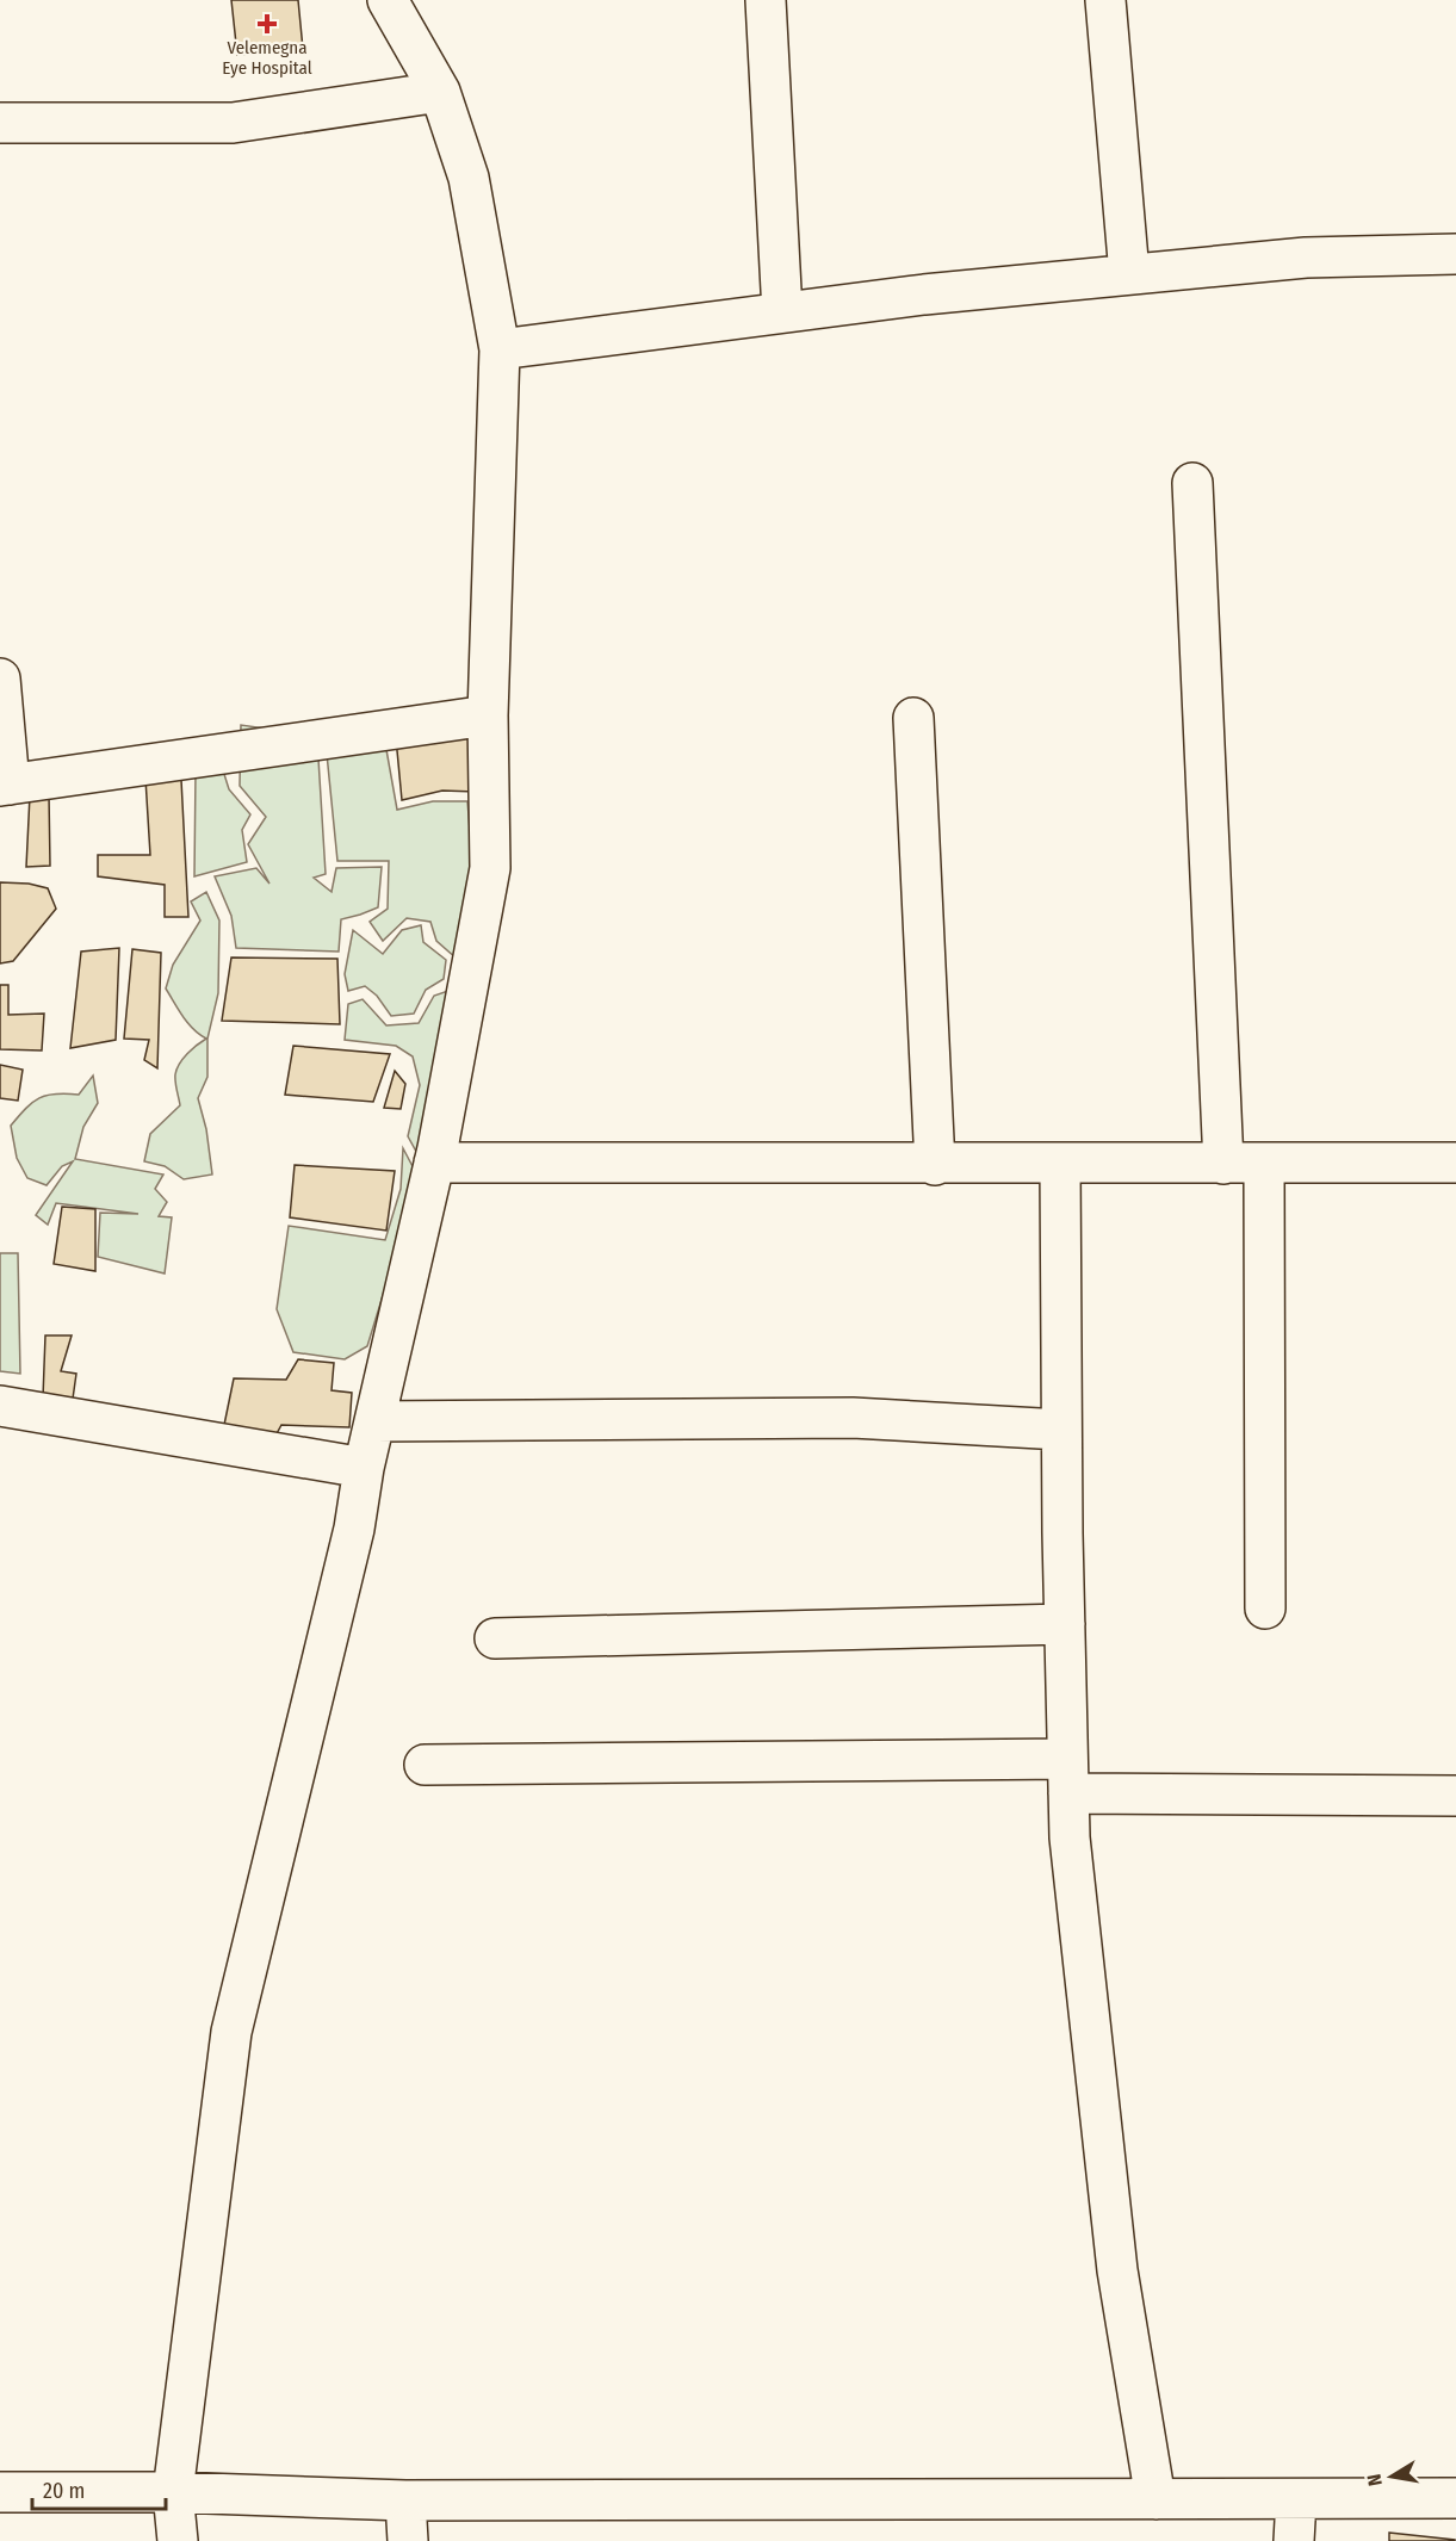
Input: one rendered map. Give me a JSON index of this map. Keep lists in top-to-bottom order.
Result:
{
  "places": {
    "health": ["Velemegna Eye Hospital"]
  },
  "scale_bar": "20 m",
  "north": "left"
}
